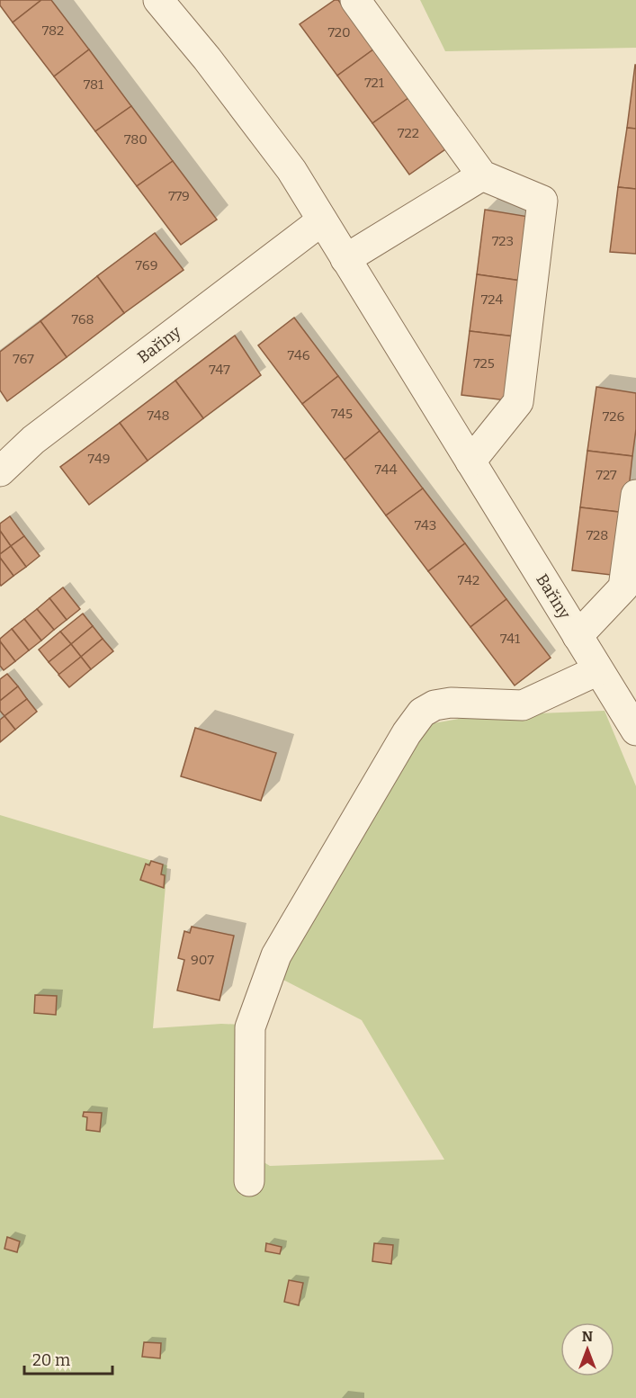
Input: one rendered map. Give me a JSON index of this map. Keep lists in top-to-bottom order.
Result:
{
  "streets": {
    "street": ["Bařiny"]
  },
  "house_numbers": [
    "782",
    "720",
    "721",
    "781",
    "722",
    "780",
    "779",
    "723",
    "769",
    "724",
    "768",
    "746",
    "767",
    "725",
    "747",
    "745",
    "748",
    "726",
    "749",
    "744",
    "727",
    "743",
    "728",
    "742",
    "741",
    "907"
  ],
  "scale_bar": "20 m",
  "north": "top"
}
